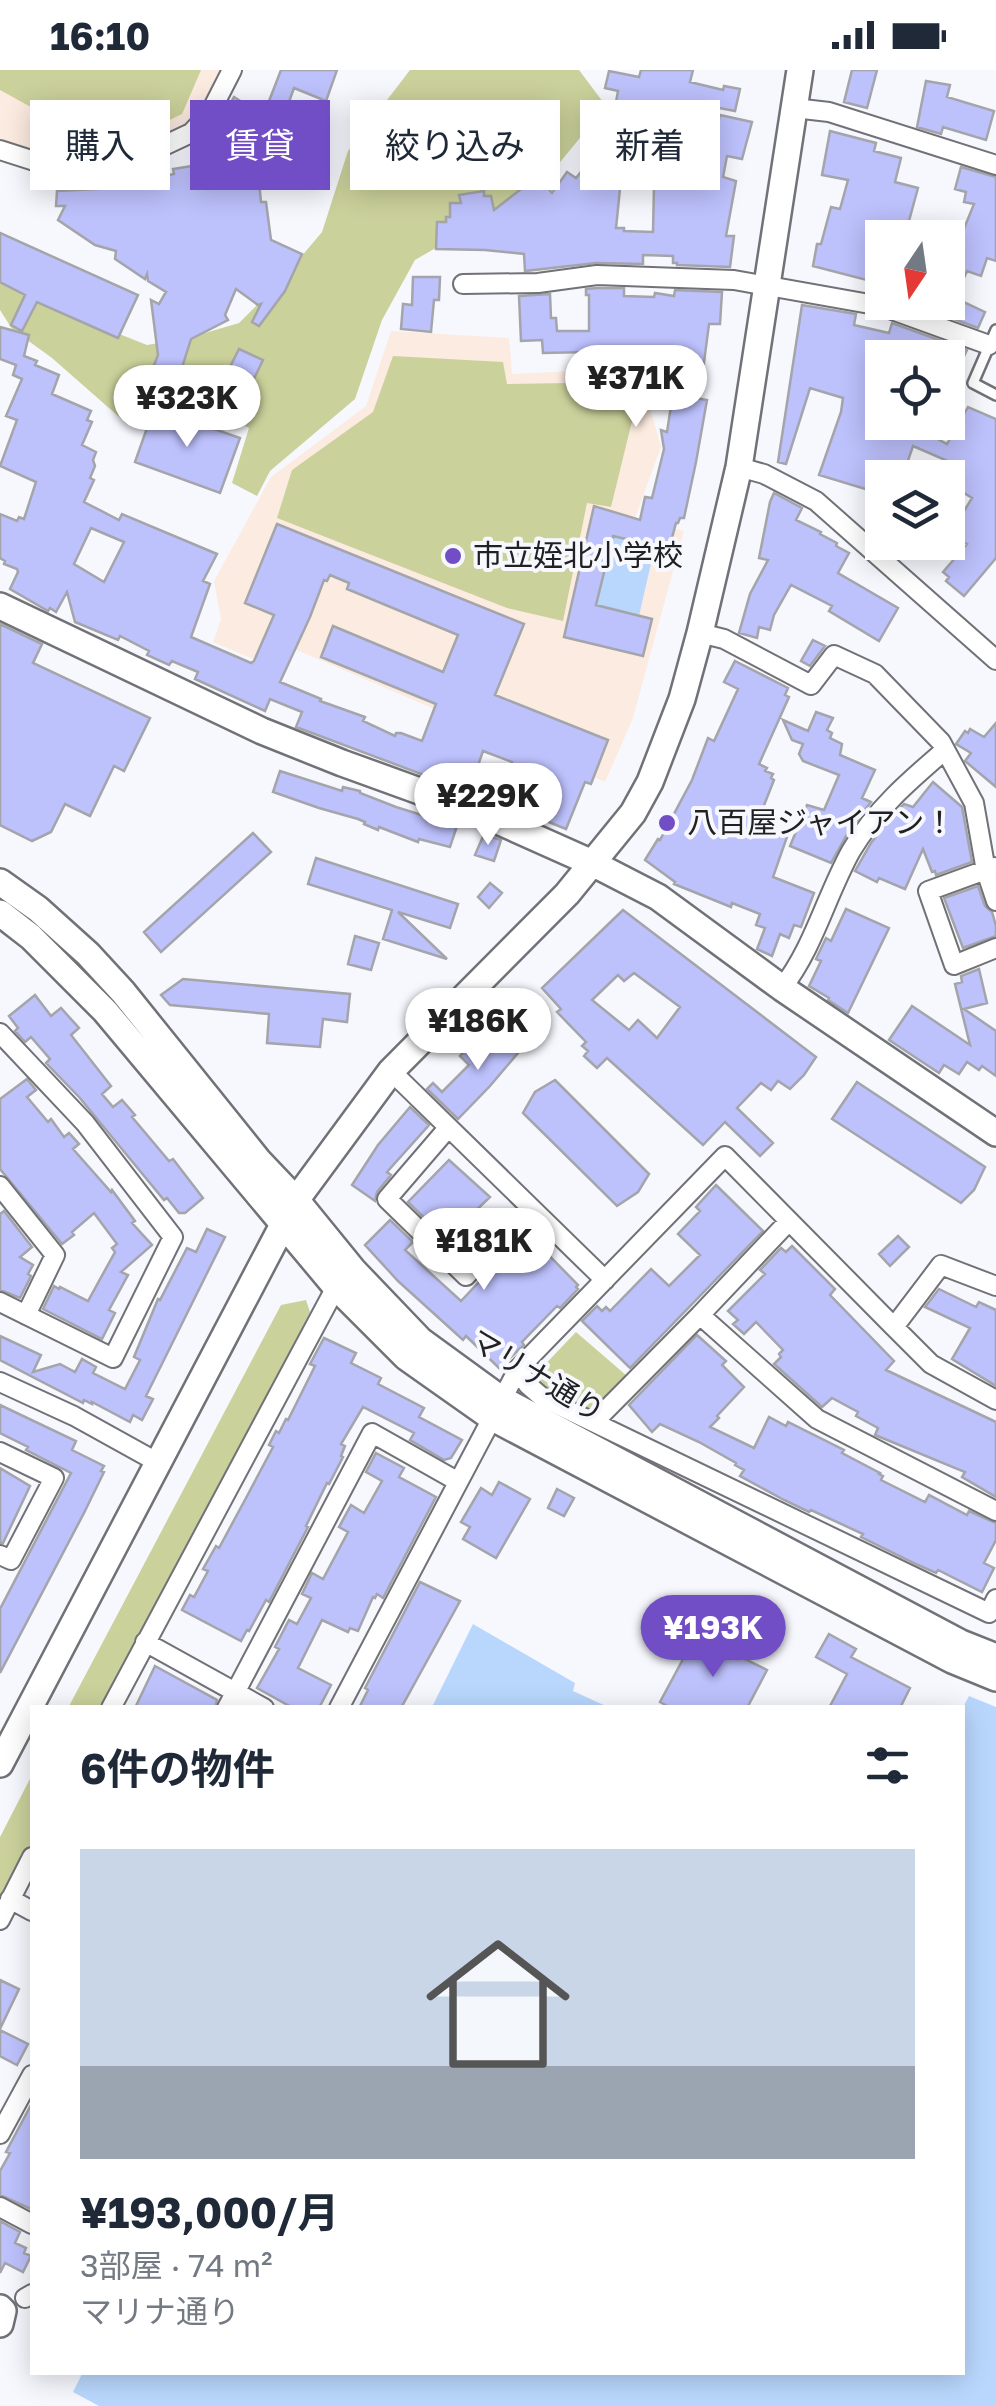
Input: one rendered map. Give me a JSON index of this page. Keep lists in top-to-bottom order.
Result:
{
  "streets": {
    "street": ["マリナ通り"]
  },
  "places": ["市立姪北小学校", "八百屋ジャイアン！"],
  "north": "bottom",
  "page": {
    "status": "16:10",
    "chip": [
      "購入",
      "賃貸",
      "絞り込み",
      "新着"
    ],
    "price": [
      "¥371K",
      "¥323K",
      "¥229K",
      "¥186K",
      "¥181K",
      "¥193K"
    ],
    "heading": "6件の物件",
    "list": [
      {
        "name": "¥193,000/月",
        "note": "3部屋 · 74 m² · マリナ通り"
      }
    ]
  }
}
